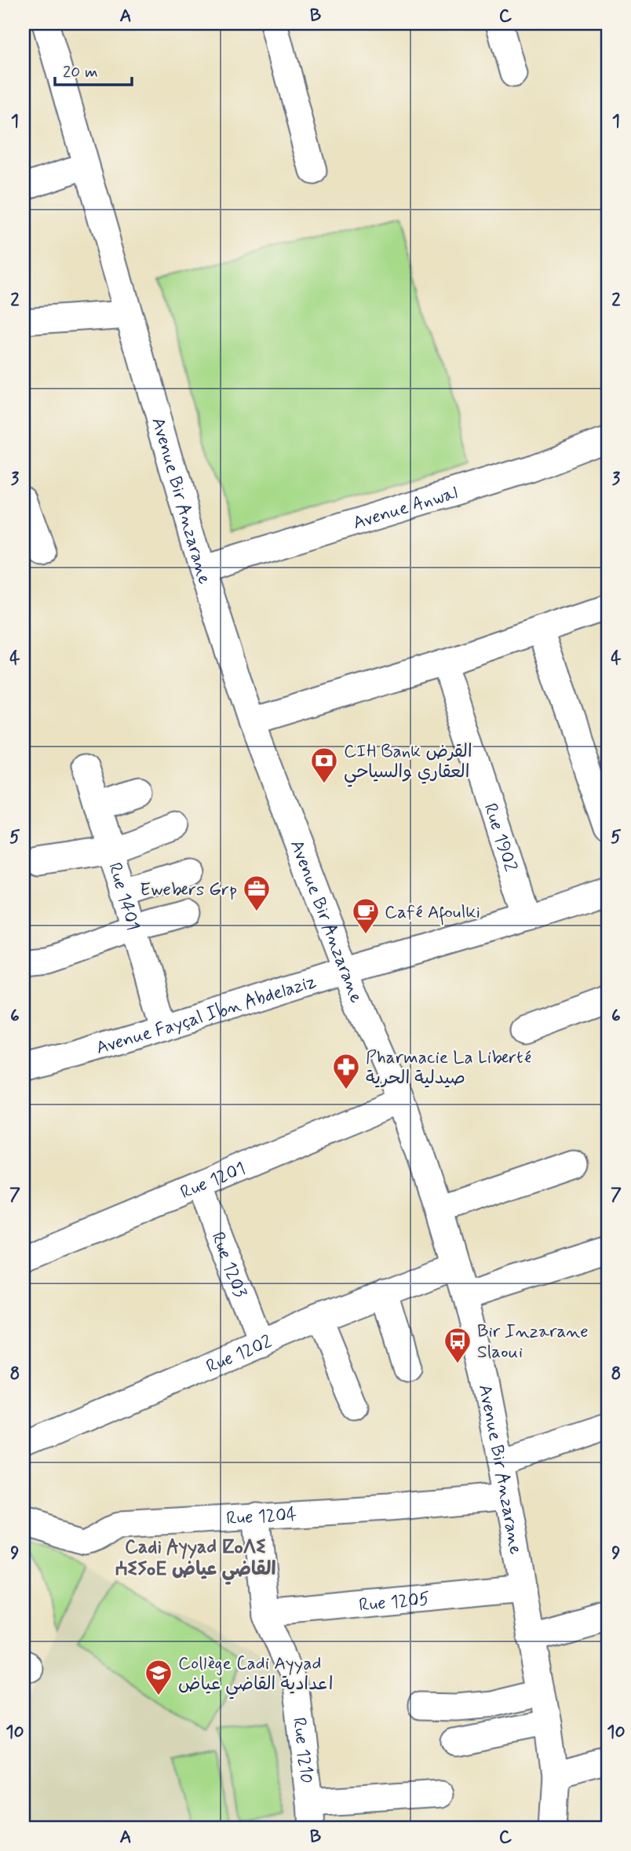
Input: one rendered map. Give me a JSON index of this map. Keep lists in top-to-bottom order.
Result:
{
  "streets": {
    "street": [
      "Avenue Bir Anzarane",
      "Avenue Anwal",
      "Rue 1902",
      "Rue 1401",
      "Avenue Fayçal Ibn Abdelaziz",
      "Rue 1201",
      "Rue 1203",
      "Rue 1202",
      "Rue 1204",
      "Rue 1205",
      "Rue 1210"
    ]
  },
  "crossings": [
    ["Avenue Bir Anzarane", "Avenue Anwal"],
    ["Avenue Bir Anzarane", "Avenue Fayçal Ibn Abdelaziz"],
    ["Avenue Bir Anzarane", "Rue 1201"],
    ["Avenue Bir Anzarane", "Rue 1202"],
    ["Avenue Bir Anzarane", "Rue 1204"],
    ["Avenue Bir Anzarane", "Rue 1205"],
    ["Rue 1902", "Avenue Fayçal Ibn Abdelaziz"],
    ["Rue 1401", "Avenue Fayçal Ibn Abdelaziz"],
    ["Rue 1201", "Rue 1203"],
    ["Rue 1203", "Rue 1202"],
    ["Rue 1204", "Rue 1210"],
    ["Rue 1205", "Rue 1210"]
  ],
  "districts": ["Cadi Ayyad ⵇⴰⴷⵉ ⵄⵉⵢⴰⴹ القاضي عياض"],
  "places": {
    "bank": ["CIH Bank القرض العقاري والسياحي"],
    "office": ["Ewebers Grp"],
    "cafe": ["Café Afoulki"],
    "pharmacy": ["Pharmacie La Liberté صيدلية الحرية"],
    "bus stop": ["Bir Inzarane Slaoui"],
    "school or university": ["Collège Cadi Ayyad اعدادية القاضي عياض"]
  },
  "scale_bar": "20 m",
  "grid": {
    "columns": ["A", "B", "C"],
    "rows": [
      "1",
      "2",
      "3",
      "4",
      "5",
      "6",
      "7",
      "8",
      "9",
      "10"
    ]
  }
}
